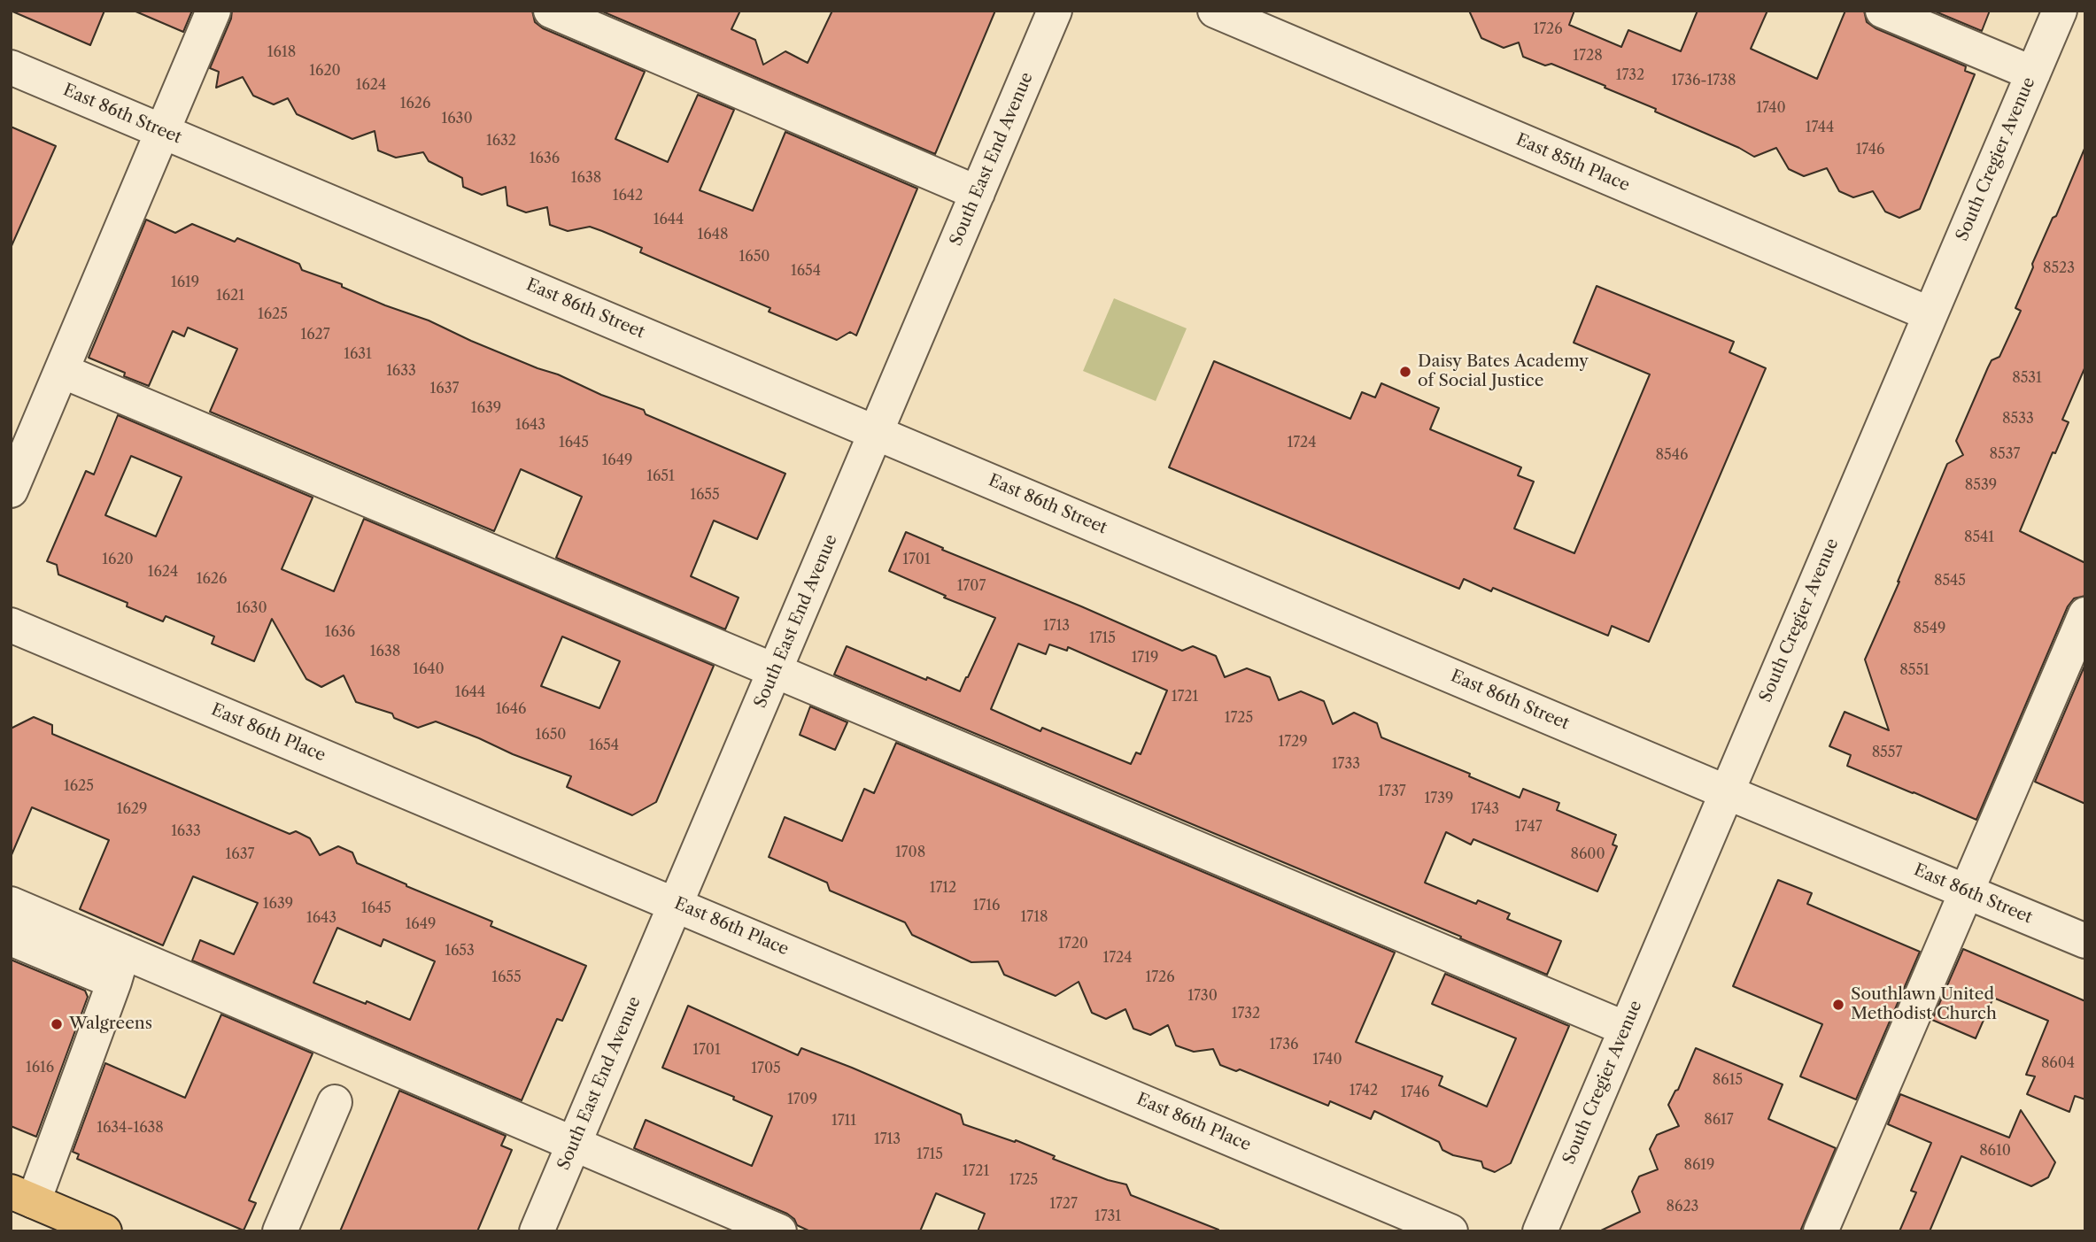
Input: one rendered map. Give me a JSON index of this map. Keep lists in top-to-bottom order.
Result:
{
  "streets": {
    "street": [
      "East 86th Street",
      "South East End Avenue",
      "South Cregier Avenue",
      "East 85th Place",
      "East 86th Place"
    ]
  },
  "crossings": [
    ["East 86th Street", "South East End Avenue"],
    ["East 86th Street", "South Cregier Avenue"],
    ["South East End Avenue", "East 86th Place"],
    ["South Cregier Avenue", "East 85th Place"]
  ],
  "places": ["Daisy Bates Academy of Social Justice", "Southlawn United Methodist Church", "Walgreens"],
  "house_numbers": [
    "1726",
    "1618",
    "1728",
    "1620",
    "1732",
    "1736-1738",
    "1624",
    "1626",
    "1740",
    "1630",
    "1744",
    "1632",
    "1746",
    "1636",
    "1638",
    "1642",
    "1644",
    "1648",
    "1650",
    "8523",
    "1654",
    "1619",
    "1621",
    "1625",
    "1627",
    "1631",
    "1633",
    "8531",
    "1637",
    "1639",
    "8533",
    "1643",
    "1645",
    "1724",
    "8537",
    "8546",
    "1649",
    "1651",
    "8539",
    "1655",
    "8541",
    "1620",
    "1701",
    "1624",
    "1626",
    "8545",
    "1707",
    "1630",
    "1713",
    "8549",
    "1636",
    "1715",
    "1638",
    "1719",
    "1640",
    "8551",
    "1644",
    "1721",
    "1646",
    "1725",
    "1650",
    "1729",
    "1654",
    "8557",
    "1733",
    "1625",
    "1737",
    "1739",
    "1629",
    "1743",
    "1747",
    "1633",
    "1708",
    "1637",
    "8600",
    "1712",
    "1639",
    "1716",
    "1645",
    "1718",
    "1643",
    "1649",
    "1720",
    "1653",
    "1724",
    "1655",
    "1726",
    "1730",
    "1732",
    "1736",
    "1701",
    "1740",
    "8604",
    "1616",
    "1705",
    "8615",
    "1742",
    "1746",
    "1709",
    "8617",
    "1711",
    "1634-1638",
    "1713",
    "8610",
    "1715",
    "8619",
    "1721",
    "1725",
    "1727",
    "8623",
    "1731"
  ]
}
